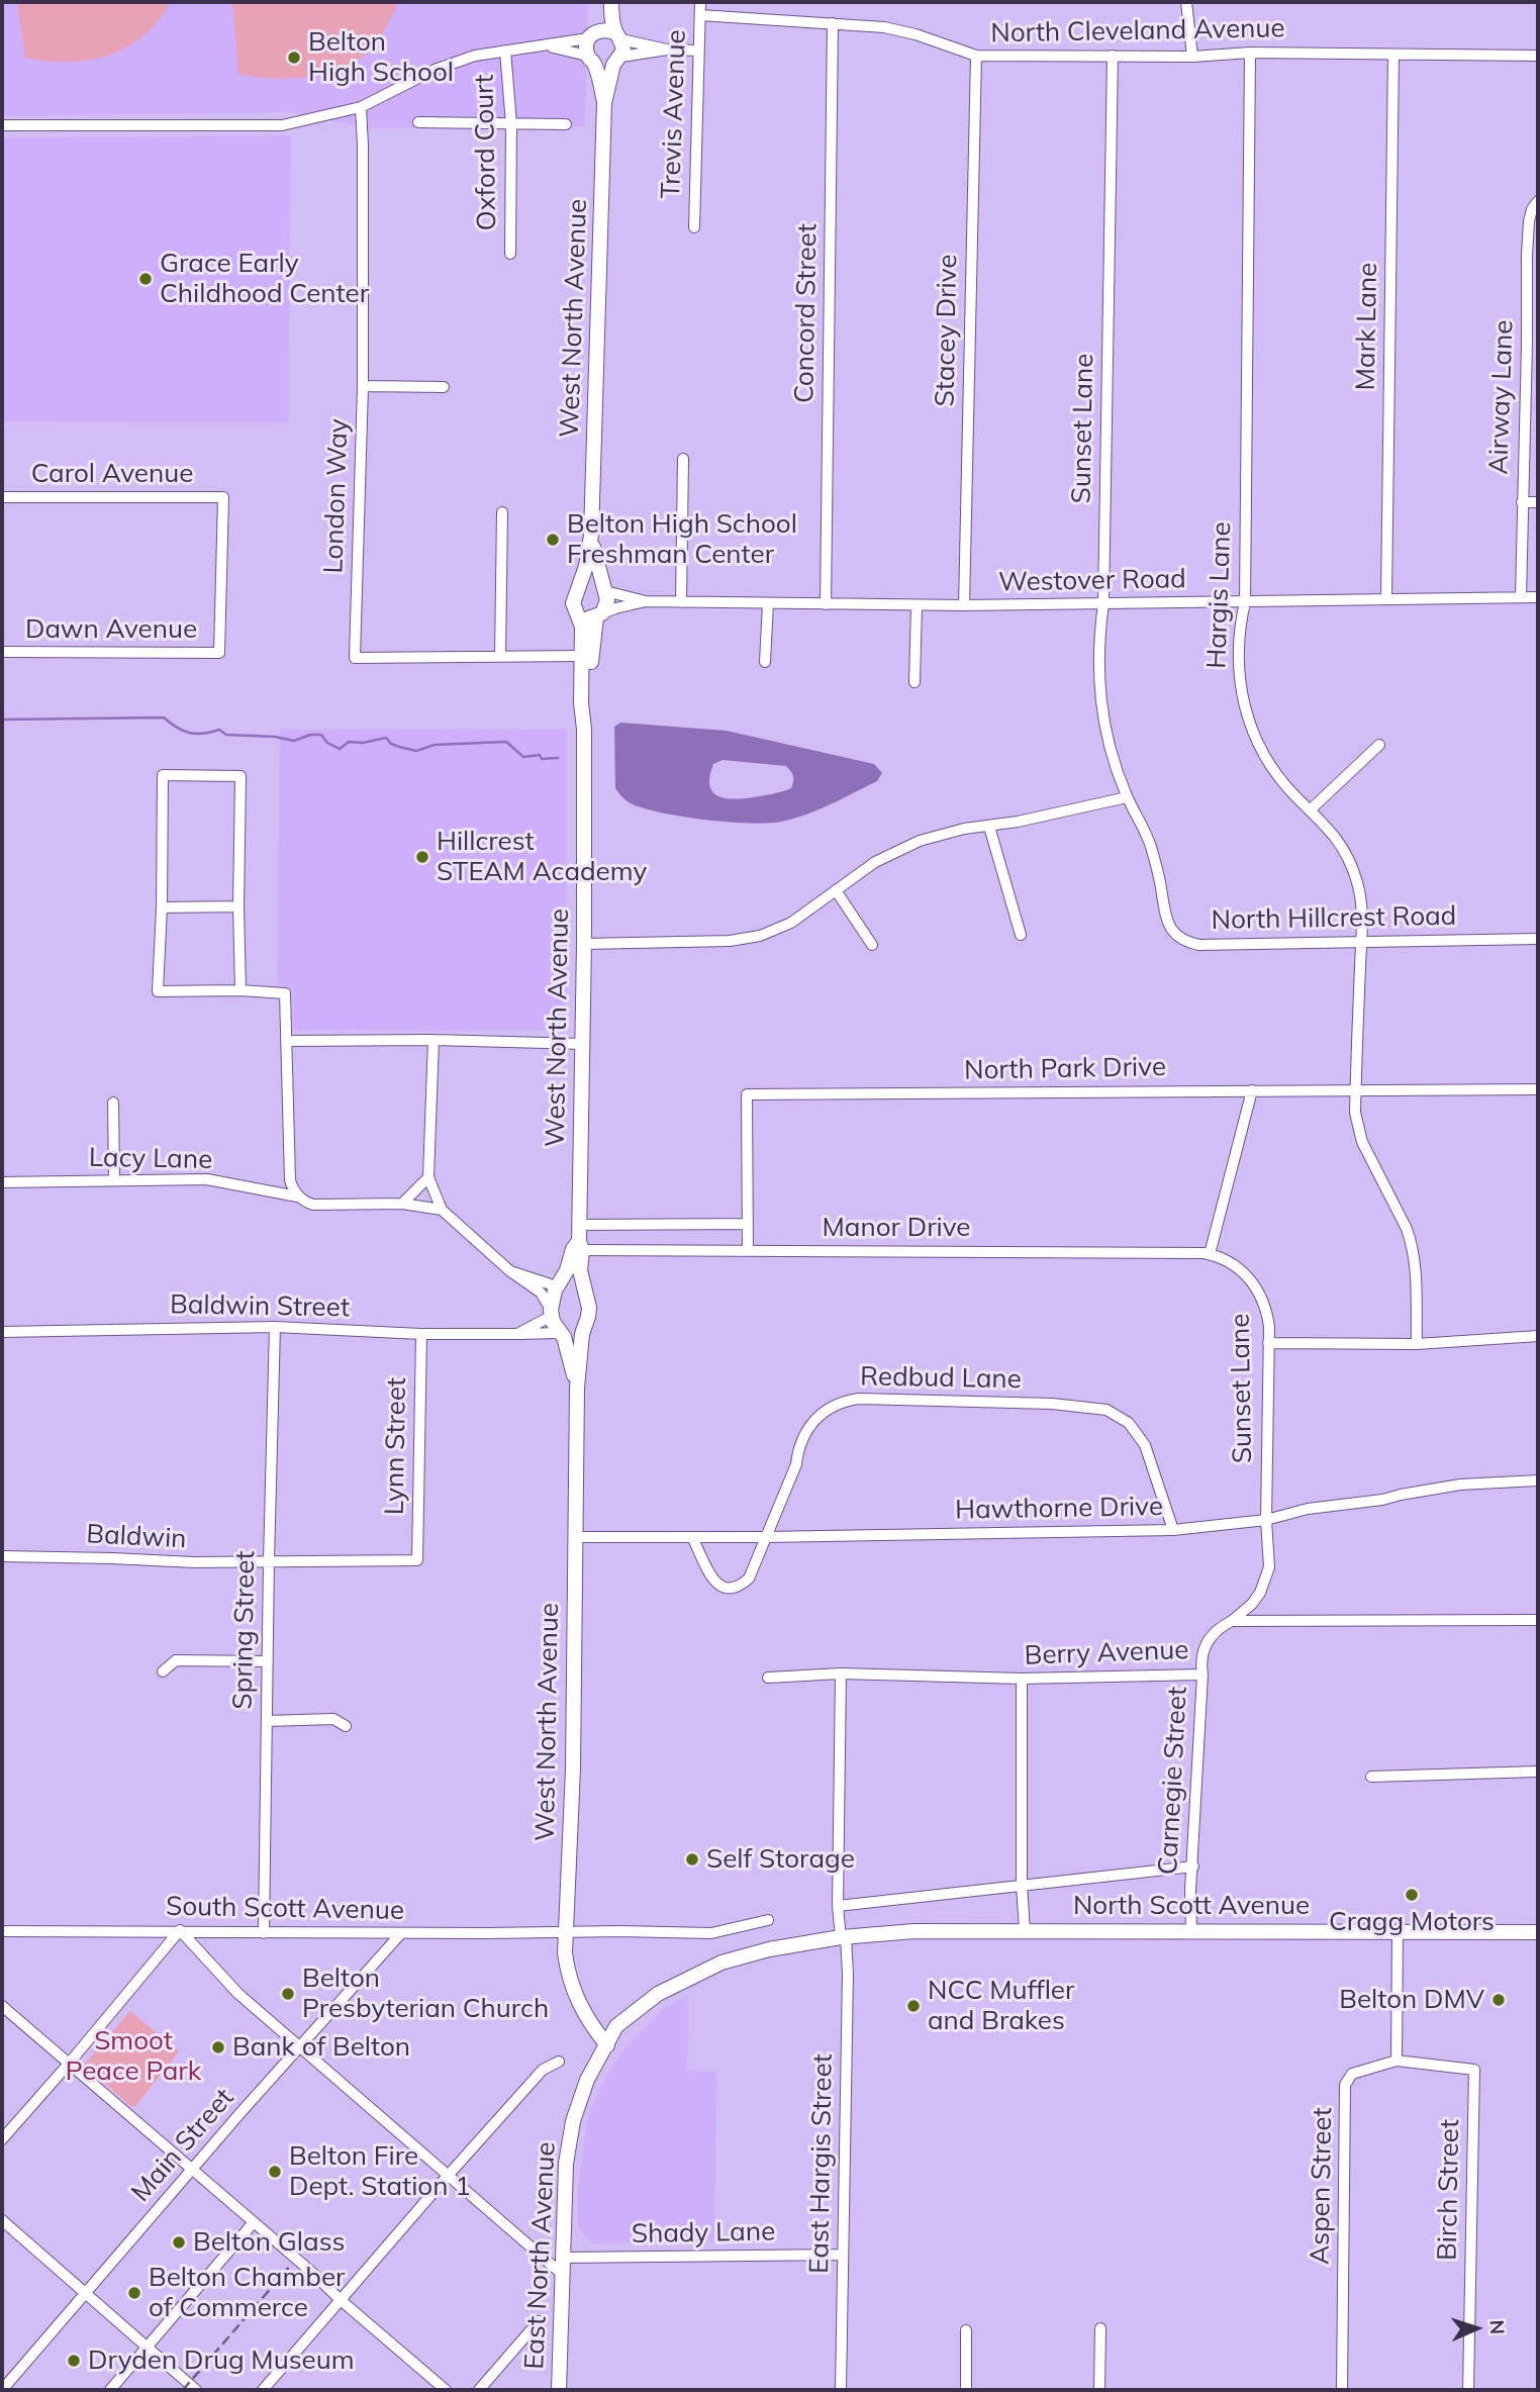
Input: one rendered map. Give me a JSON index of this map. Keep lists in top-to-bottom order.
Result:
{
  "streets": {
    "main road": ["West North Avenue", "North Scott Avenue", "East North Avenue"],
    "street": [
      "North Cleveland Avenue",
      "Trevis Avenue",
      "Oxford Court",
      "Concord Street",
      "Mark Lane",
      "Stacey Drive",
      "Airway Lane",
      "Sunset Lane",
      "Carol Avenue",
      "London Way",
      "Westover Road",
      "Hargis Lane",
      "Dawn Avenue",
      "North Hillcrest Road",
      "North Park Drive",
      "Lacy Lane",
      "Manor Drive",
      "Baldwin Street",
      "Redbud Lane",
      "Lynn Street",
      "Hawthorne Drive",
      "Baldwin",
      "Spring Street",
      "Berry Avenue",
      "Carnegie Street",
      "South Scott Avenue",
      "Main Street",
      "East Hargis Street",
      "Aspen Street",
      "Birch Street",
      "Shady Lane"
    ]
  },
  "crossings": [
    ["North Cleveland Avenue", "Trevis Avenue"],
    ["North Cleveland Avenue", "Concord Street"],
    ["North Cleveland Avenue", "Mark Lane"],
    ["North Cleveland Avenue", "Stacey Drive"],
    ["North Cleveland Avenue", "Sunset Lane"],
    ["North Cleveland Avenue", "Hargis Lane"],
    ["Concord Street", "Westover Road"],
    ["West North Avenue", "London Way"],
    ["West North Avenue", "Westover Road"],
    ["West North Avenue", "Manor Drive"],
    ["West North Avenue", "Baldwin Street"],
    ["West North Avenue", "Hawthorne Drive"],
    ["West North Avenue", "South Scott Avenue"],
    ["West North Avenue", "East North Avenue"],
    ["Mark Lane", "Westover Road"],
    ["Stacey Drive", "Westover Road"],
    ["Airway Lane", "Westover Road"],
    ["Sunset Lane", "Westover Road"],
    ["Sunset Lane", "North Hillcrest Road"],
    ["Sunset Lane", "Manor Drive"],
    ["Sunset Lane", "Hawthorne Drive"],
    ["Sunset Lane", "Berry Avenue"],
    ["Carol Avenue", "Dawn Avenue"],
    ["Westover Road", "Hargis Lane"],
    ["Hargis Lane", "North Hillcrest Road"],
    ["Hargis Lane", "North Park Drive"],
    ["North Park Drive", "Manor Drive"],
    ["Baldwin Street", "Lynn Street"],
    ["Baldwin Street", "Spring Street"],
    ["Redbud Lane", "Hawthorne Drive"],
    ["Lynn Street", "Baldwin"],
    ["Baldwin", "Spring Street"],
    ["Spring Street", "South Scott Avenue"],
    ["Berry Avenue", "Carnegie Street"],
    ["Berry Avenue", "East Hargis Street"],
    ["Carnegie Street", "North Scott Avenue"],
    ["North Scott Avenue", "East Hargis Street"],
    ["North Scott Avenue", "East North Avenue"],
    ["South Scott Avenue", "Main Street"],
    ["East Hargis Street", "Shady Lane"],
    ["East Hargis Street", "East North Avenue"],
    ["Aspen Street", "Birch Street"],
    ["Shady Lane", "East North Avenue"]
  ],
  "parks": ["Smoot Peace Park"],
  "places": [
    "Belton High School",
    "Grace Early Childhood Center",
    "Belton High School Freshman Center",
    "Hillcrest STEAM Academy",
    "Self Storage",
    "Cragg Motors",
    "Belton Presbyterian Church",
    "Belton DMV",
    "NCC Muffler and Brakes",
    "Bank of Belton",
    "Belton Fire Dept. Station 1",
    "Belton Glass",
    "Belton Chamber of Commerce",
    "Dryden Drug Museum"
  ],
  "north": "right"
}
